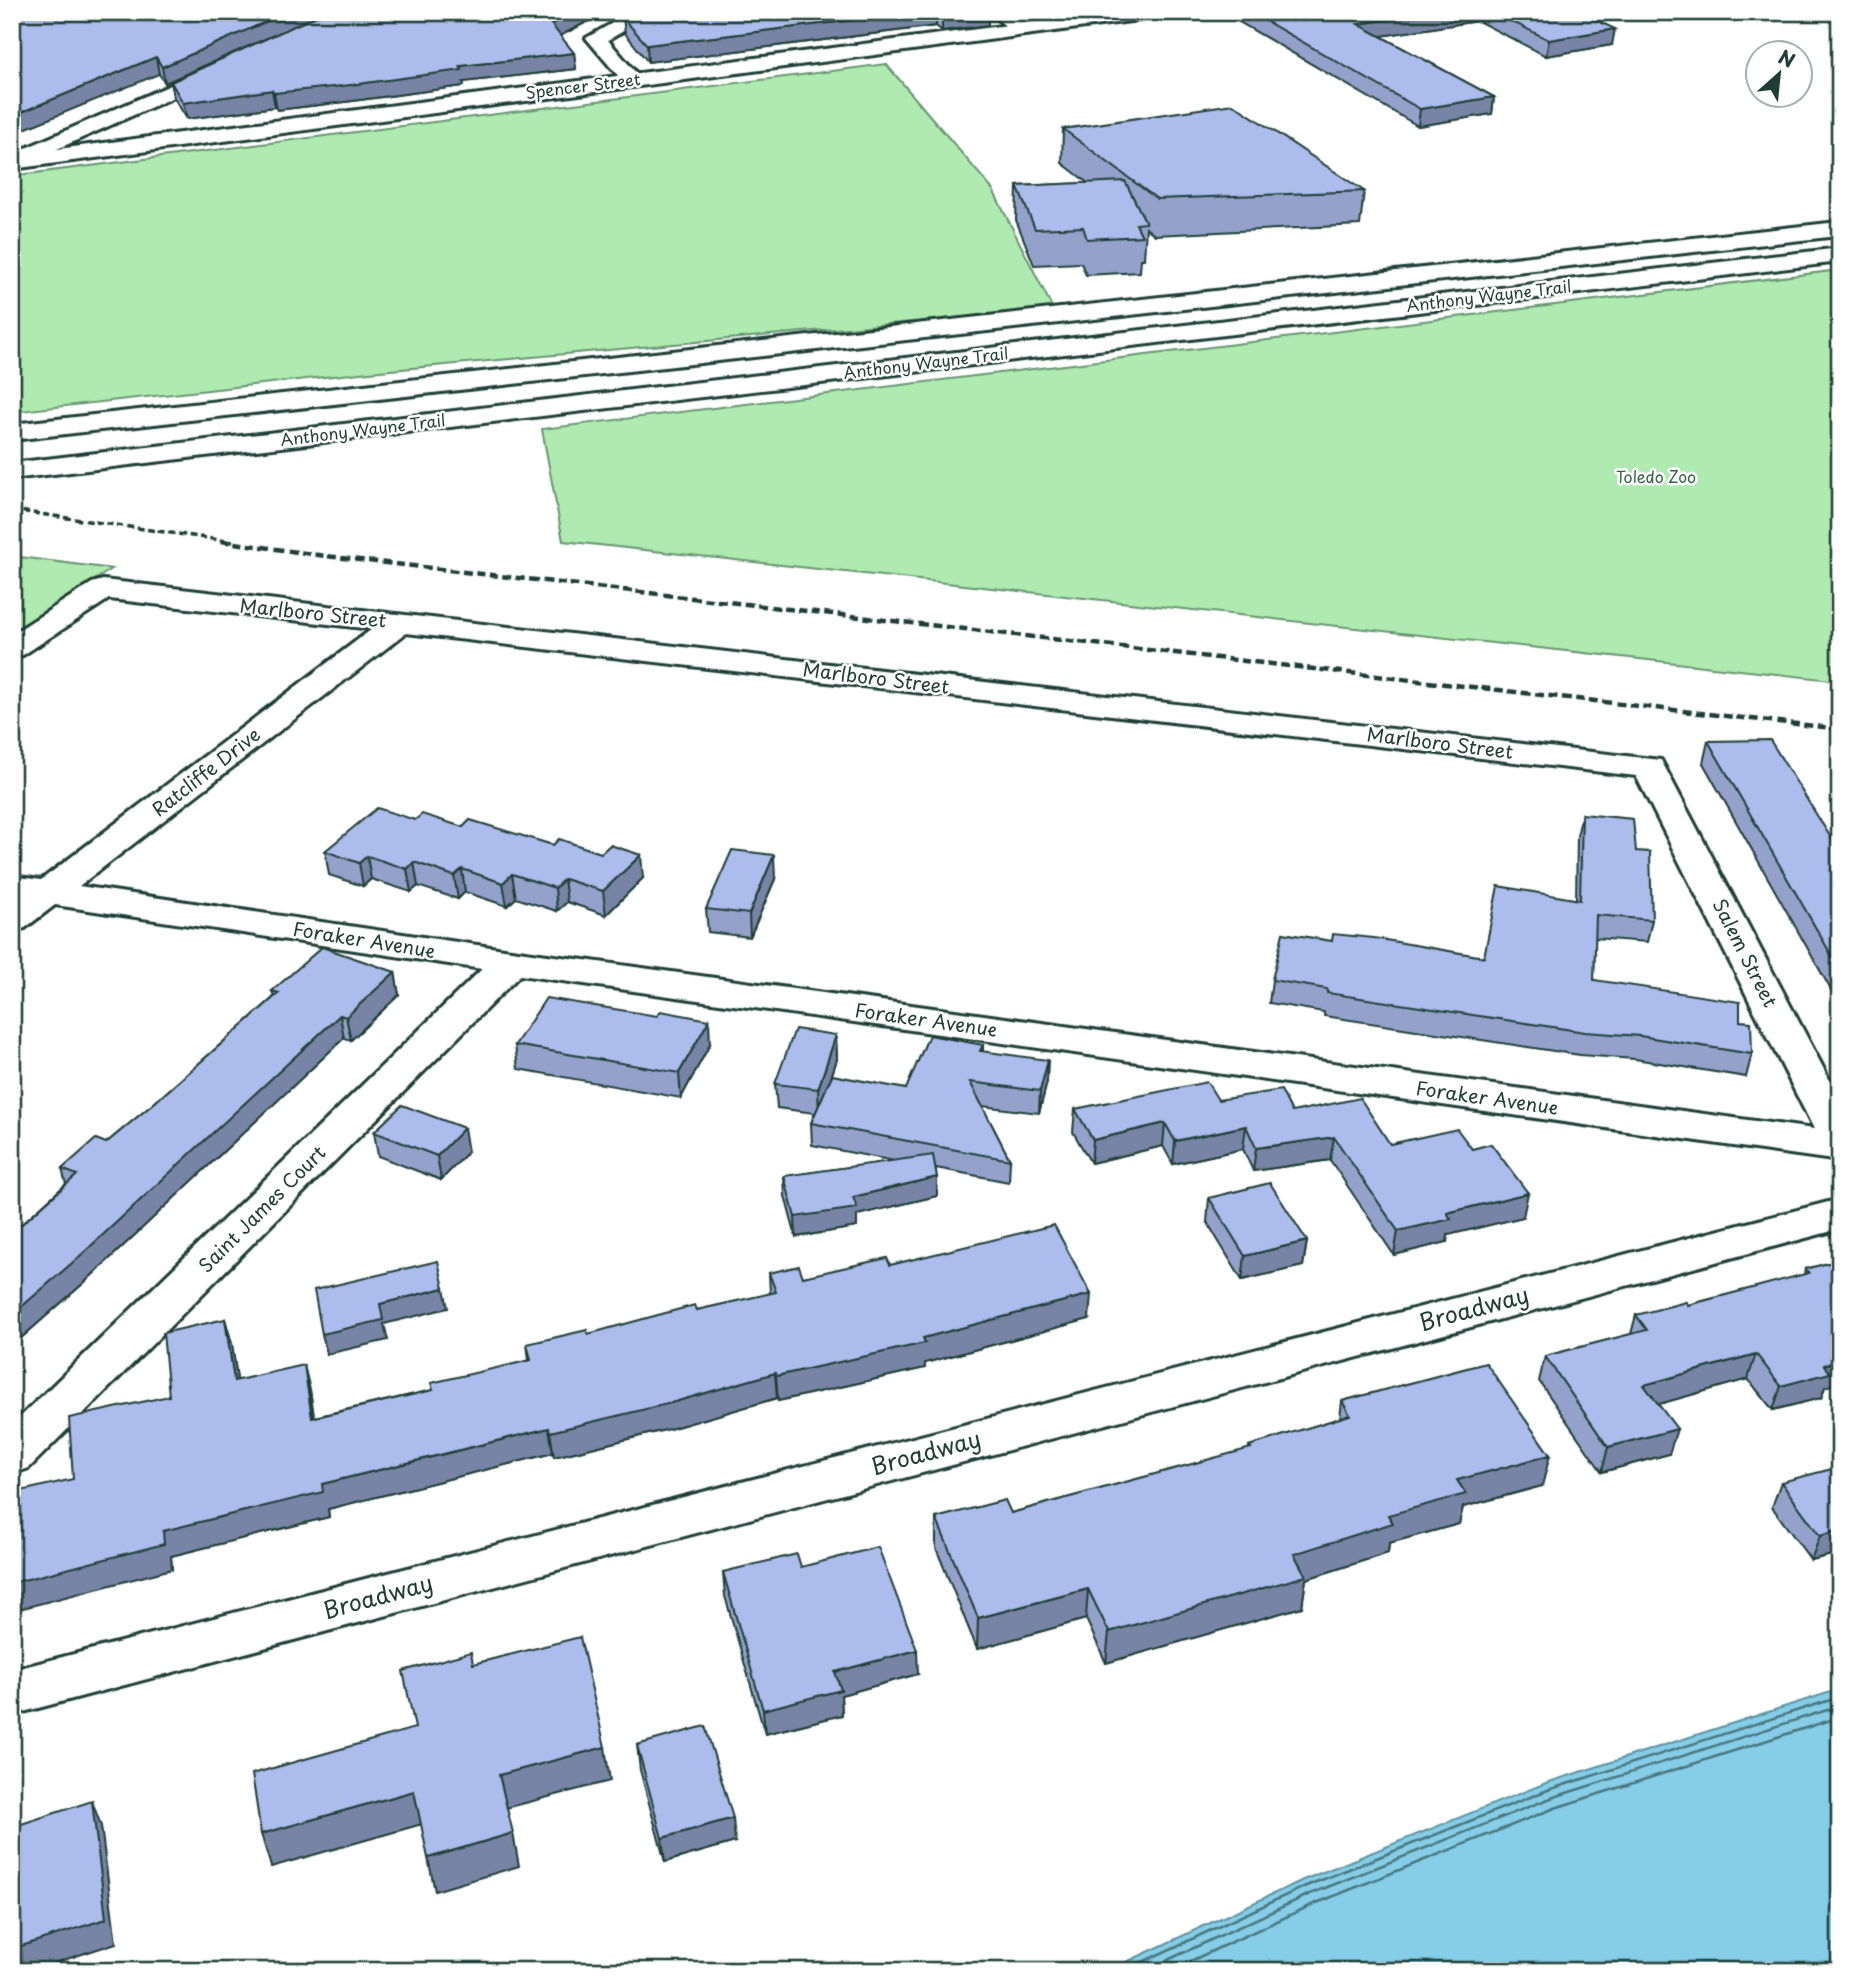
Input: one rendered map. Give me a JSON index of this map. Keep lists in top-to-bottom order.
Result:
{
  "streets": {
    "main road": [
      "Spencer Street",
      "Anthony Wayne Trail",
      "Marlboro Street",
      "Ratcliffe Drive",
      "Foraker Avenue",
      "Salem Street",
      "Saint James Court",
      "Broadway"
    ]
  },
  "crossings": [
    ["Marlboro Street", "Ratcliffe Drive"],
    ["Marlboro Street", "Salem Street"],
    ["Ratcliffe Drive", "Foraker Avenue"],
    ["Foraker Avenue", "Saint James Court"]
  ],
  "parks": ["Toledo Zoo"],
  "north": "top right"
}
